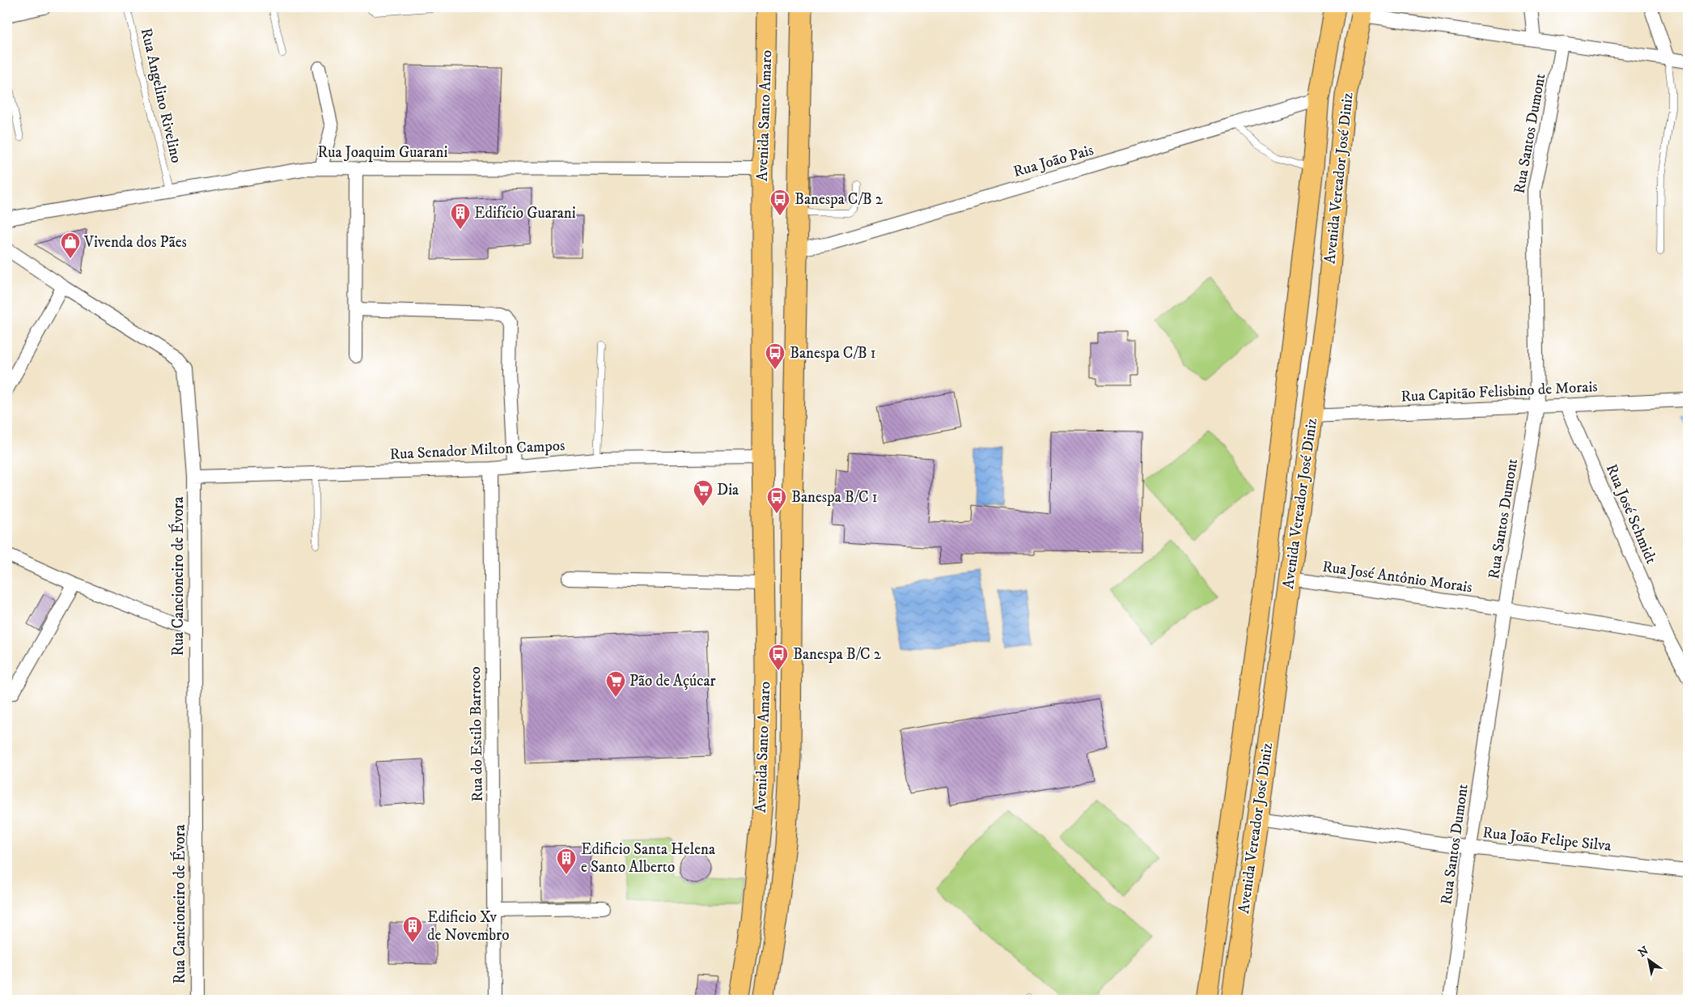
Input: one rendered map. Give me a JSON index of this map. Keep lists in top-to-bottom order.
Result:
{
  "streets": {
    "main road": ["Avenida Santo Amaro", "Avenida Vereador José Diniz"],
    "street": [
      "Rua Santos Dumont",
      "Rua Joaquim Guarani",
      "Rua João Pais",
      "Rua Capitão Felisbino de Morais",
      "Rua Senador Milton Campos",
      "Rua José Schmidt",
      "Rua Cancioneiro de Évora",
      "Rua José Antônio Morais",
      "Rua do Estilo Barroco",
      "Rua João Felipe Silva"
    ],
    "lane": ["Rua Angelino Rivelino"]
  },
  "crossings": [
    ["Rua Angelino Rivelino", "Rua Joaquim Guarani"],
    ["Avenida Santo Amaro", "Rua Joaquim Guarani"],
    ["Avenida Santo Amaro", "Rua João Pais"],
    ["Avenida Santo Amaro", "Rua Senador Milton Campos"],
    ["Rua Santos Dumont", "Rua Capitão Felisbino de Morais"],
    ["Rua Santos Dumont", "Rua José Antônio Morais"],
    ["Rua Santos Dumont", "Rua João Felipe Silva"],
    ["Rua João Pais", "Avenida Vereador José Diniz"],
    ["Avenida Vereador José Diniz", "Rua Capitão Felisbino de Morais"],
    ["Avenida Vereador José Diniz", "Rua José Antônio Morais"],
    ["Avenida Vereador José Diniz", "Rua João Felipe Silva"],
    ["Rua Capitão Felisbino de Morais", "Rua José Schmidt"],
    ["Rua Senador Milton Campos", "Rua Cancioneiro de Évora"],
    ["Rua Senador Milton Campos", "Rua do Estilo Barroco"],
    ["Rua José Schmidt", "Rua José Antônio Morais"]
  ],
  "places": {
    "bus stop": [
      "Banespa C/B 2",
      "Banespa C/B 1",
      "Banespa B/C 1",
      "Banespa B/C 2"
    ],
    "building": ["Edifício Guarani", "Edificio Santa Helena e Santo Alberto", "Edificio Xv de Novembro"],
    "shop": ["Vivenda dos Pães"],
    "supermarket": ["Dia", "Pão de Açúcar"]
  },
  "north": "top left"
}
